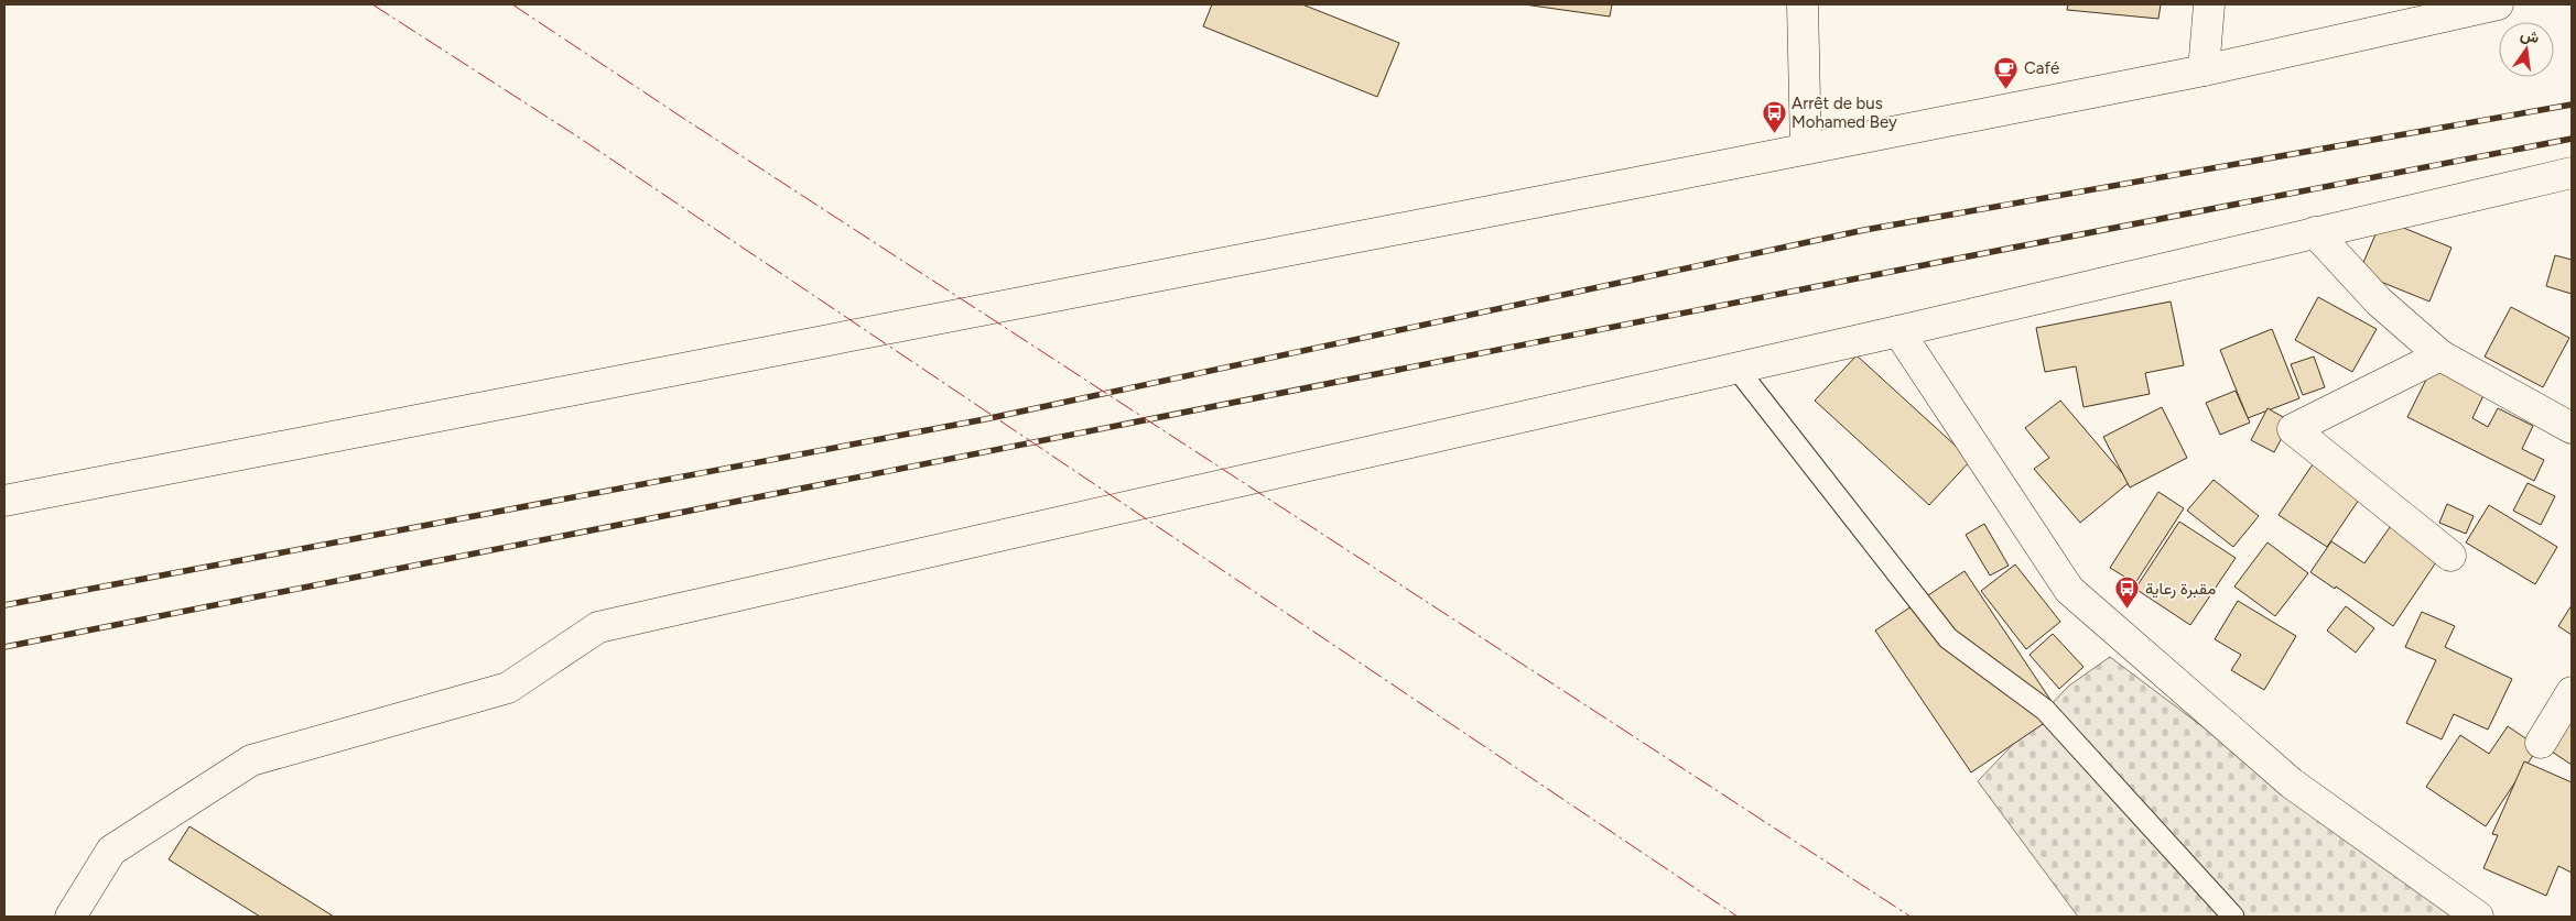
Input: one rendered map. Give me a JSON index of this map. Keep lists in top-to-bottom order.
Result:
{
  "places": {
    "cafe": ["Café"],
    "bus stop": ["Arrêt de bus Mohamed Bey", "مقبرة رعاية"]
  },
  "north": "top"
}
